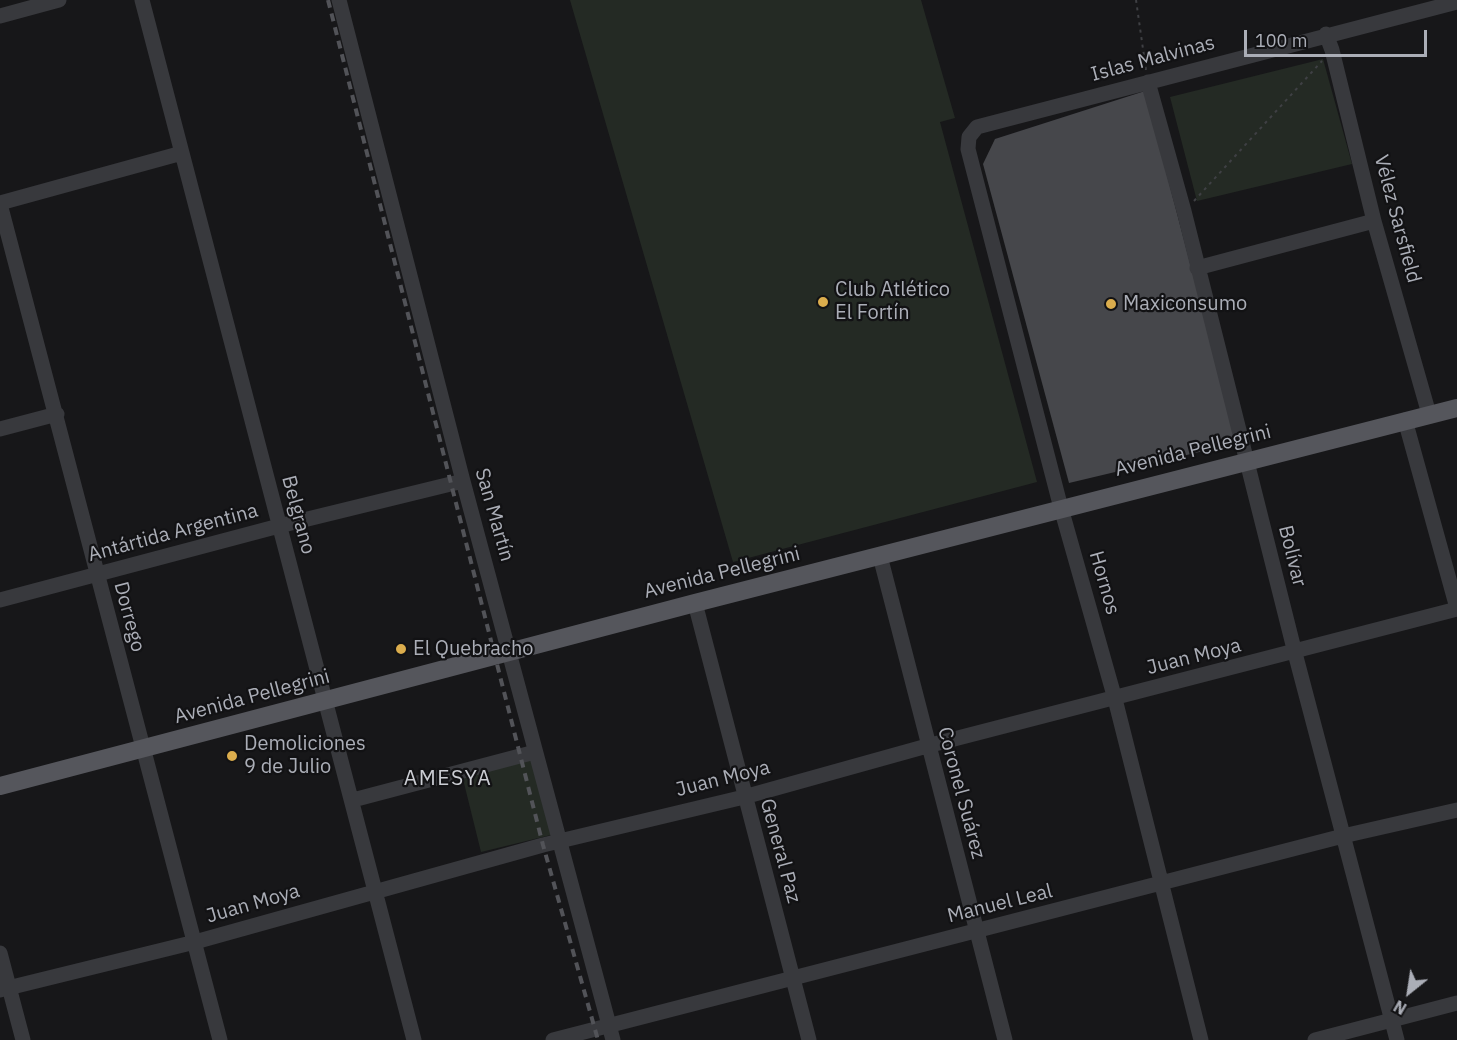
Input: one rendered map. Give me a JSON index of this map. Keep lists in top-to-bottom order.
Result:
{
  "streets": {
    "main road": ["Avenida Pellegrini"],
    "street": [
      "Islas Malvinas",
      "Vélez Sarsfield",
      "Belgrano",
      "San Martín",
      "Antártida Argentina",
      "Bolívar",
      "Hornos",
      "Dorrego",
      "Juan Moya",
      "Coronel Suárez",
      "General Paz",
      "Manuel Leal"
    ]
  },
  "crossings": [
    ["Islas Malvinas", "Vélez Sarsfield"],
    ["Islas Malvinas", "Bolívar"],
    ["Islas Malvinas", "Hornos"],
    ["Vélez Sarsfield", "Avenida Pellegrini"],
    ["Avenida Pellegrini", "Belgrano"],
    ["Avenida Pellegrini", "San Martín"],
    ["Avenida Pellegrini", "Bolívar"],
    ["Avenida Pellegrini", "Hornos"],
    ["Avenida Pellegrini", "Dorrego"],
    ["Avenida Pellegrini", "Coronel Suárez"],
    ["Avenida Pellegrini", "General Paz"],
    ["Belgrano", "Antártida Argentina"],
    ["Belgrano", "Juan Moya"],
    ["San Martín", "Antártida Argentina"],
    ["San Martín", "Juan Moya"],
    ["San Martín", "Manuel Leal"],
    ["Antártida Argentina", "Dorrego"],
    ["Bolívar", "Juan Moya"],
    ["Bolívar", "Manuel Leal"],
    ["Hornos", "Juan Moya"],
    ["Hornos", "Manuel Leal"],
    ["Dorrego", "Juan Moya"],
    ["Juan Moya", "Coronel Suárez"],
    ["Juan Moya", "General Paz"],
    ["Coronel Suárez", "Manuel Leal"],
    ["General Paz", "Manuel Leal"]
  ],
  "districts": ["AMESYA"],
  "places": [
    "Club Atlético El Fortín",
    "Maxiconsumo",
    "El Quebracho",
    "Demoliciones 9 de Julio"
  ],
  "scale_bar": "100 m",
  "north": "bottom left"
}
